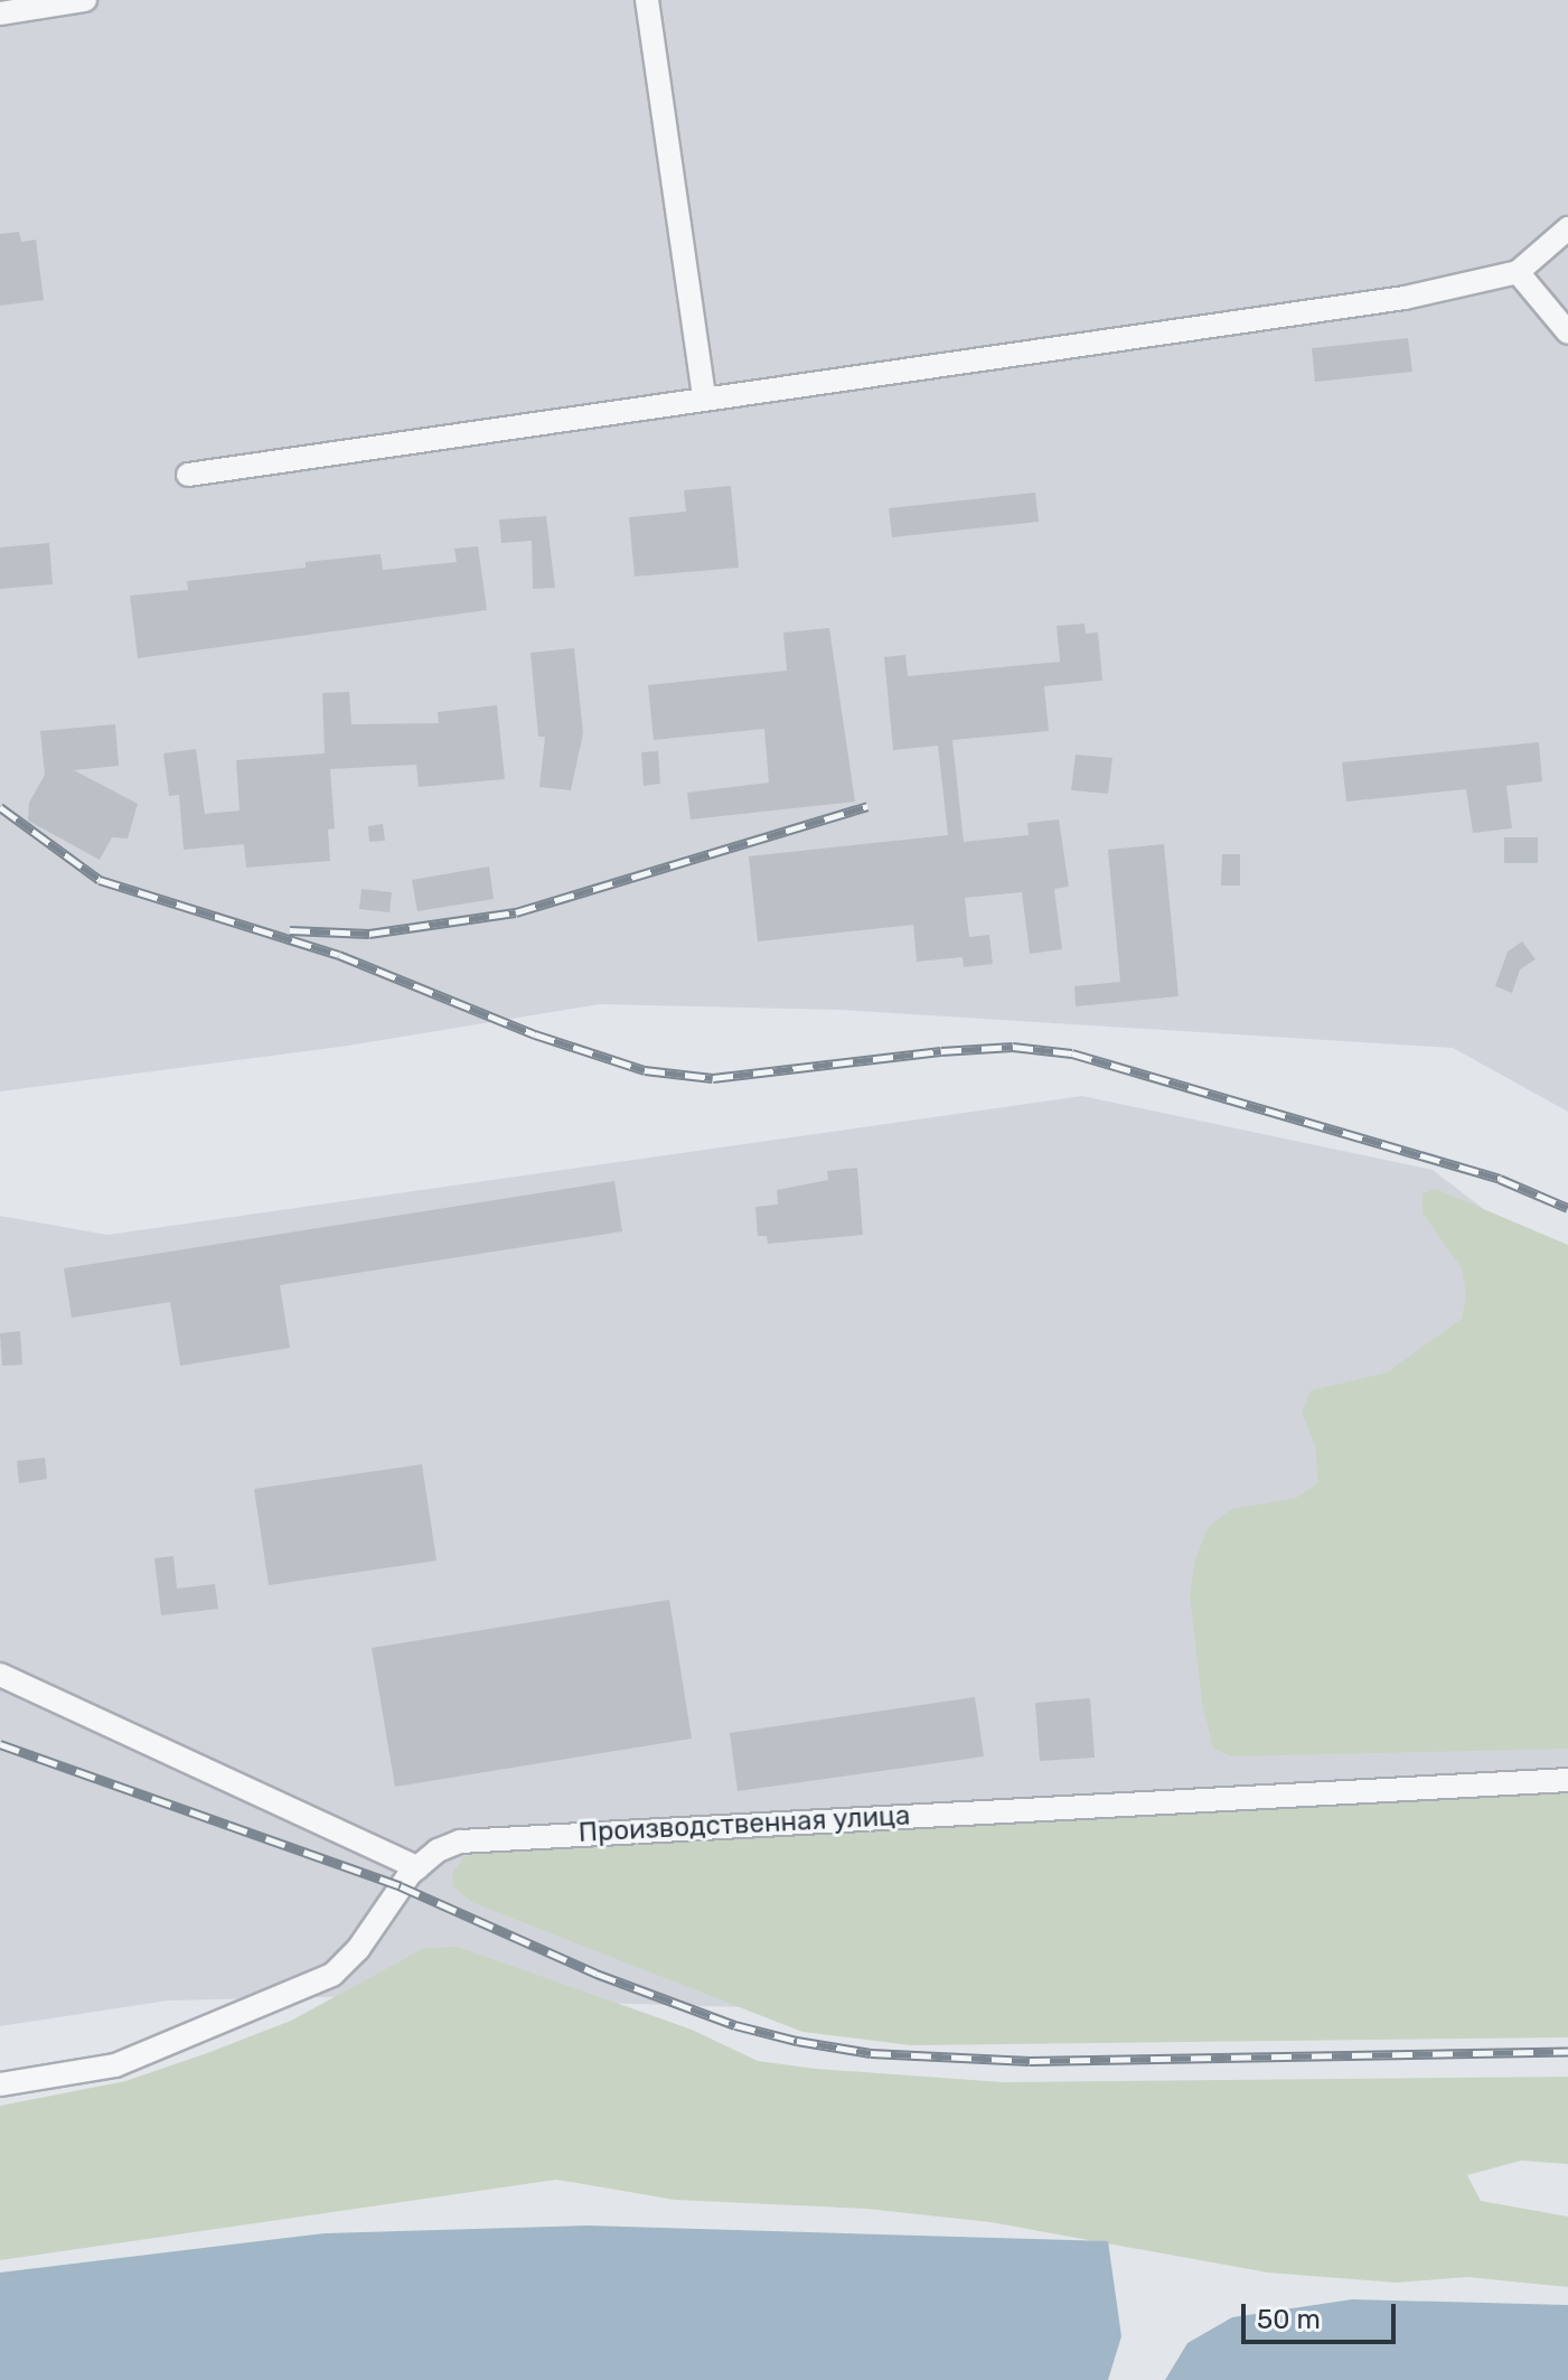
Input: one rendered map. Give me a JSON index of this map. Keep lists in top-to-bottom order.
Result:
{
  "streets": {
    "street": ["Производственная улица"]
  },
  "scale_bar": "50 m"
}
